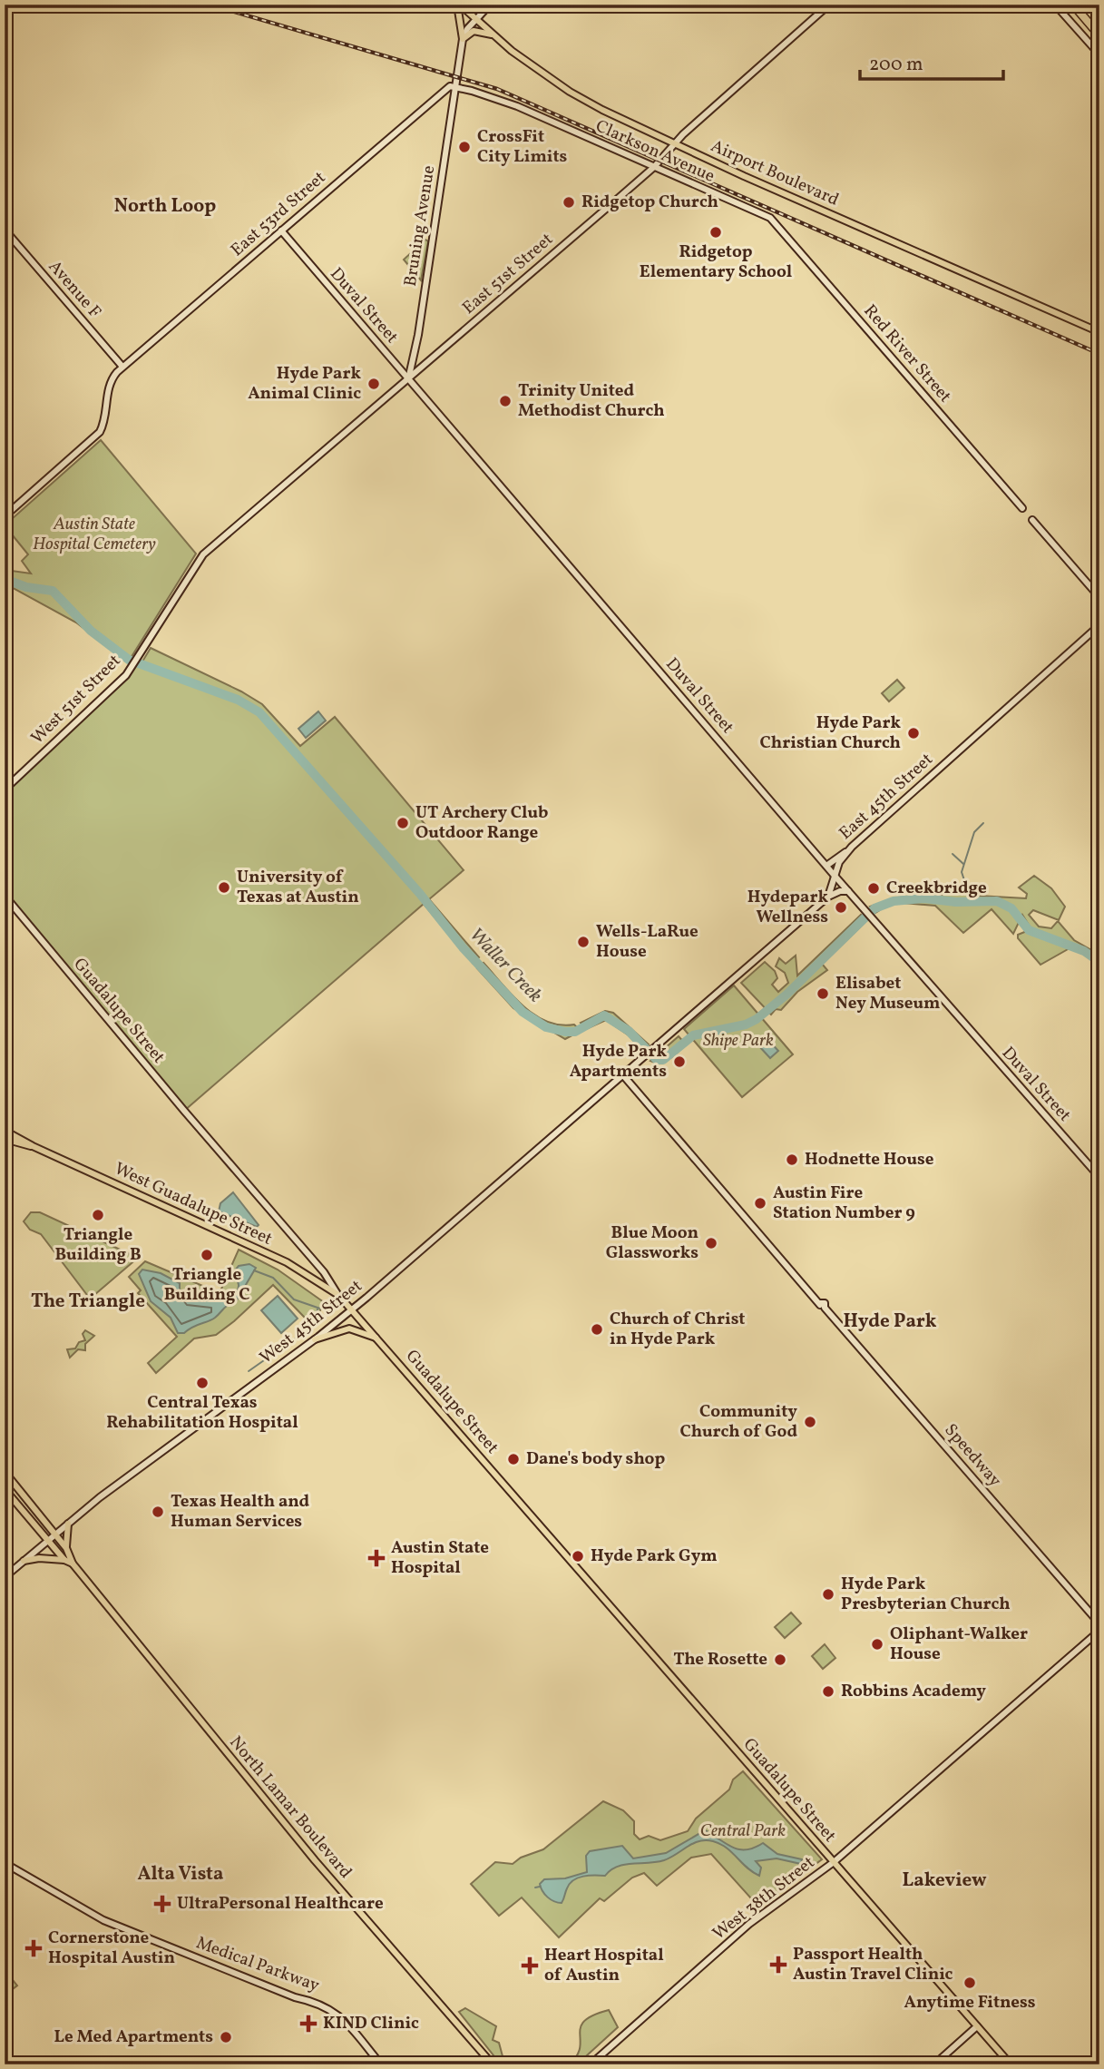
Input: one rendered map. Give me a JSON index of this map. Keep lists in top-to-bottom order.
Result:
{
  "streets": {
    "main road": [
      "Airport Boulevard",
      "Guadalupe Street",
      "West Guadalupe Street",
      "North Lamar Boulevard"
    ],
    "street": [
      "Clarkson Avenue",
      "East 53rd Street",
      "Bruning Avenue",
      "East 51st Street",
      "Avenue F",
      "Duval Street",
      "Red River Street",
      "West 51st Street",
      "East 45th Street",
      "West 45th Street",
      "Speedway",
      "West 38th Street",
      "Medical Parkway"
    ]
  },
  "crossings": [
    ["Clarkson Avenue", "East 53rd Street"],
    ["Clarkson Avenue", "Bruning Avenue"],
    ["Clarkson Avenue", "East 51st Street"],
    ["Clarkson Avenue", "Red River Street"],
    ["Airport Boulevard", "East 51st Street"],
    ["East 53rd Street", "Bruning Avenue"],
    ["East 53rd Street", "Avenue F"],
    ["East 53rd Street", "Duval Street"],
    ["Bruning Avenue", "East 51st Street"],
    ["Bruning Avenue", "Duval Street"],
    ["East 51st Street", "Duval Street"],
    ["East 51st Street", "West 51st Street"],
    ["Duval Street", "East 45th Street"],
    ["Guadalupe Street", "West Guadalupe Street"],
    ["Guadalupe Street", "West 45th Street"],
    ["Guadalupe Street", "West 38th Street"],
    ["West 45th Street", "Speedway"],
    ["West 45th Street", "North Lamar Boulevard"]
  ],
  "districts": [
    "North Loop",
    "The Triangle",
    "Hyde Park",
    "Alta Vista",
    "Lakeview"
  ],
  "water": ["Waller Creek"],
  "parks": ["Austin State Hospital Cemetery", "Shipe Park", "Central Park"],
  "places": {
    "other": [
      "CrossFit City Limits",
      "Ridgetop Church",
      "Ridgetop Elementary School",
      "Hyde Park Animal Clinic",
      "Trinity United Methodist Church",
      "Hyde Park Christian Church",
      "UT Archery Club Outdoor Range",
      "University of Texas at Austin",
      "Creekbridge",
      "Hydepark Wellness",
      "Wells-LaRue House",
      "Elisabet Ney Museum",
      "Hyde Park Apartments",
      "Hodnette House",
      "Austin Fire Station Number 9",
      "Triangle Building B",
      "Blue Moon Glassworks",
      "Triangle Building C",
      "Church of Christ in Hyde Park",
      "Central Texas Rehabilitation Hospital",
      "Community Church of God",
      "Dane's body shop",
      "Texas Health and Human Services",
      "Hyde Park Gym",
      "Hyde Park Presbyterian Church",
      "Oliphant-Walker House",
      "The Rosette",
      "Robbins Academy",
      "Anytime Fitness",
      "Le Med Apartments"
    ],
    "health": [
      "Austin State Hospital",
      "UltraPersonal Healthcare",
      "Cornerstone Hospital Austin",
      "Passport Health Austin Travel Clinic",
      "Heart Hospital of Austin",
      "KIND Clinic"
    ]
  },
  "scale_bar": "200 m"
}
